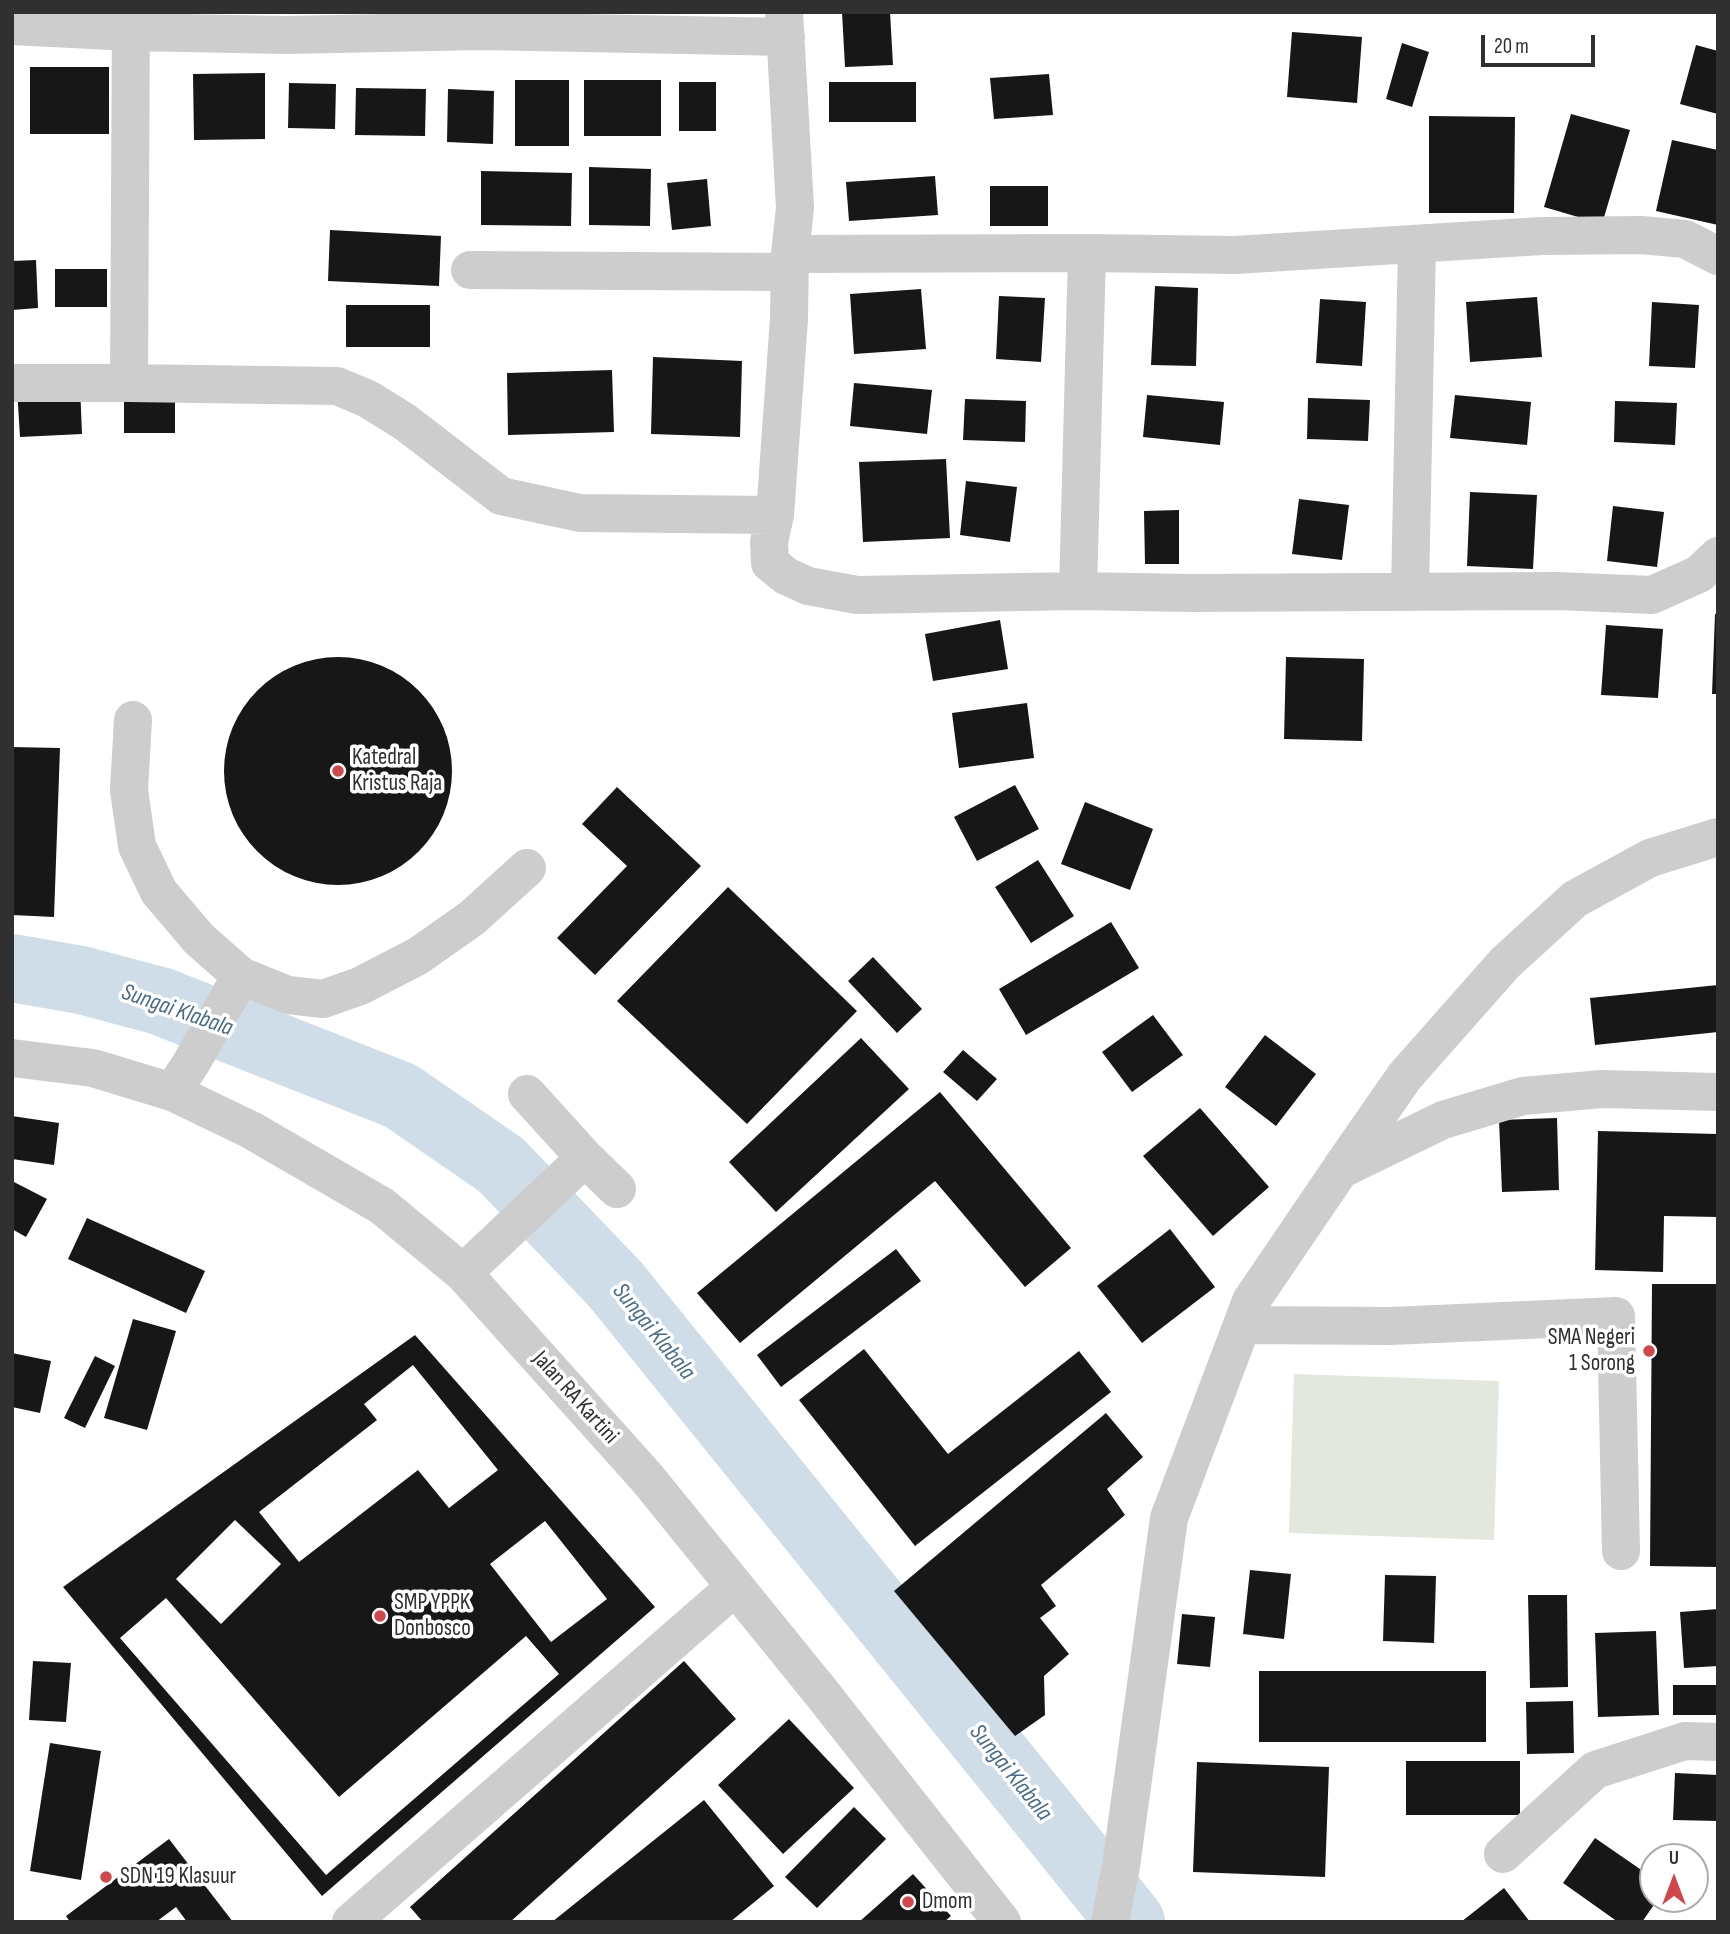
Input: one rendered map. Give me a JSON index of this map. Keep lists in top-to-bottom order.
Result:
{
  "streets": {
    "street": ["Jalan RA Kartini"]
  },
  "water": ["Sungai Klabala"],
  "places": [
    "Katedral Kristus Raja",
    "SMA Negeri 1 Sorong",
    "SMP YPPK Donbosco",
    "SDN 19 Klasuur",
    "Dmom"
  ],
  "scale_bar": "20 m",
  "north": "top"
}
